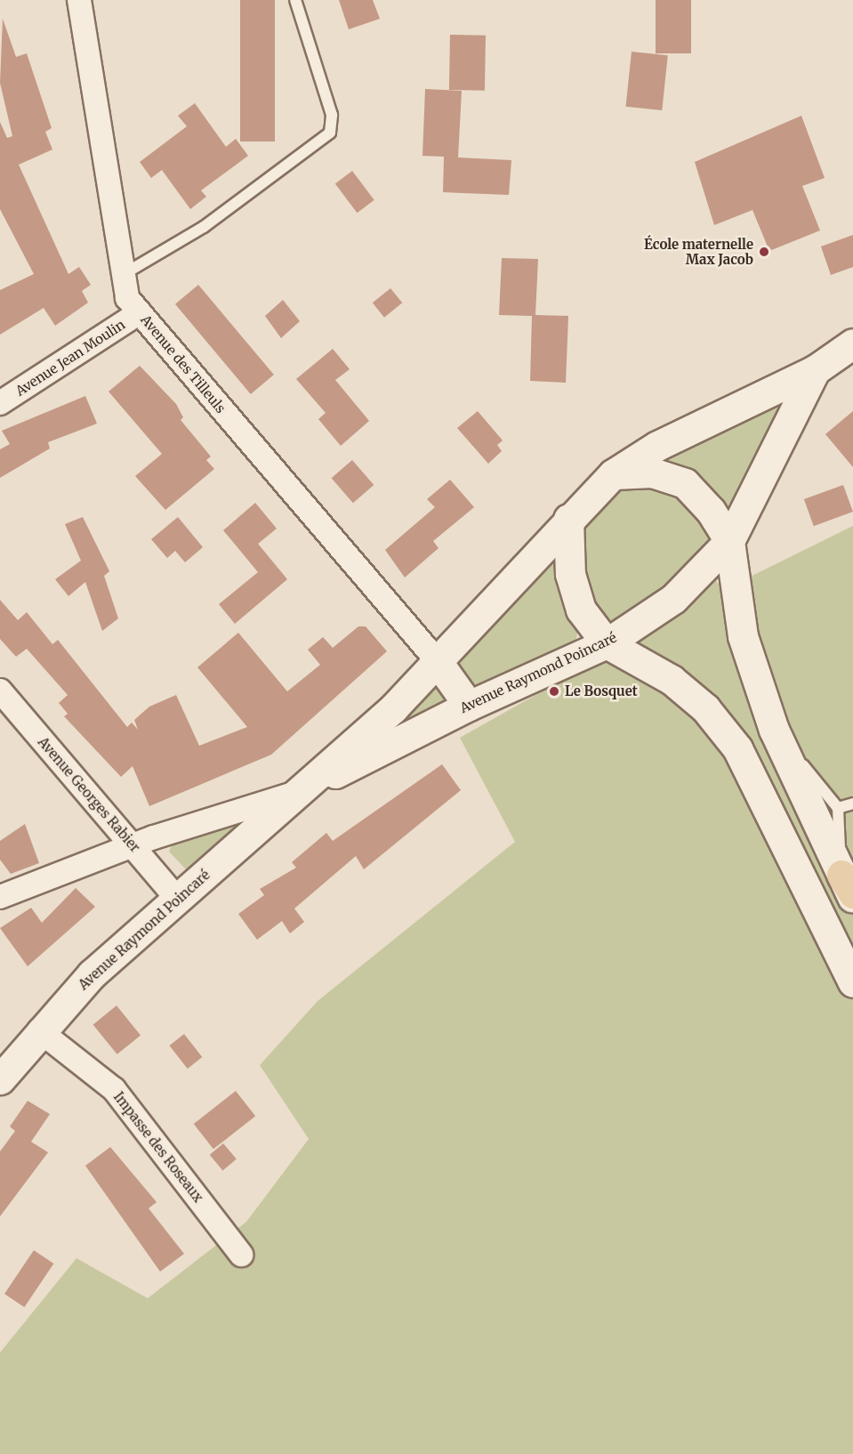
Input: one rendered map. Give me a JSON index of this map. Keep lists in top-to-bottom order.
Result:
{
  "streets": {
    "street": [
      "Avenue Jean Moulin",
      "Avenue des Tilleuls",
      "Avenue Raymond Poincaré",
      "Avenue Georges Rabier",
      "Impasse des Roseaux"
    ]
  },
  "crossings": [
    ["Avenue Jean Moulin", "Avenue des Tilleuls"],
    ["Avenue des Tilleuls", "Avenue Raymond Poincaré"],
    ["Avenue Raymond Poincaré", "Avenue Georges Rabier"],
    ["Avenue Raymond Poincaré", "Impasse des Roseaux"]
  ],
  "places": ["École maternelle Max Jacob", "Le Bosquet"]
}
